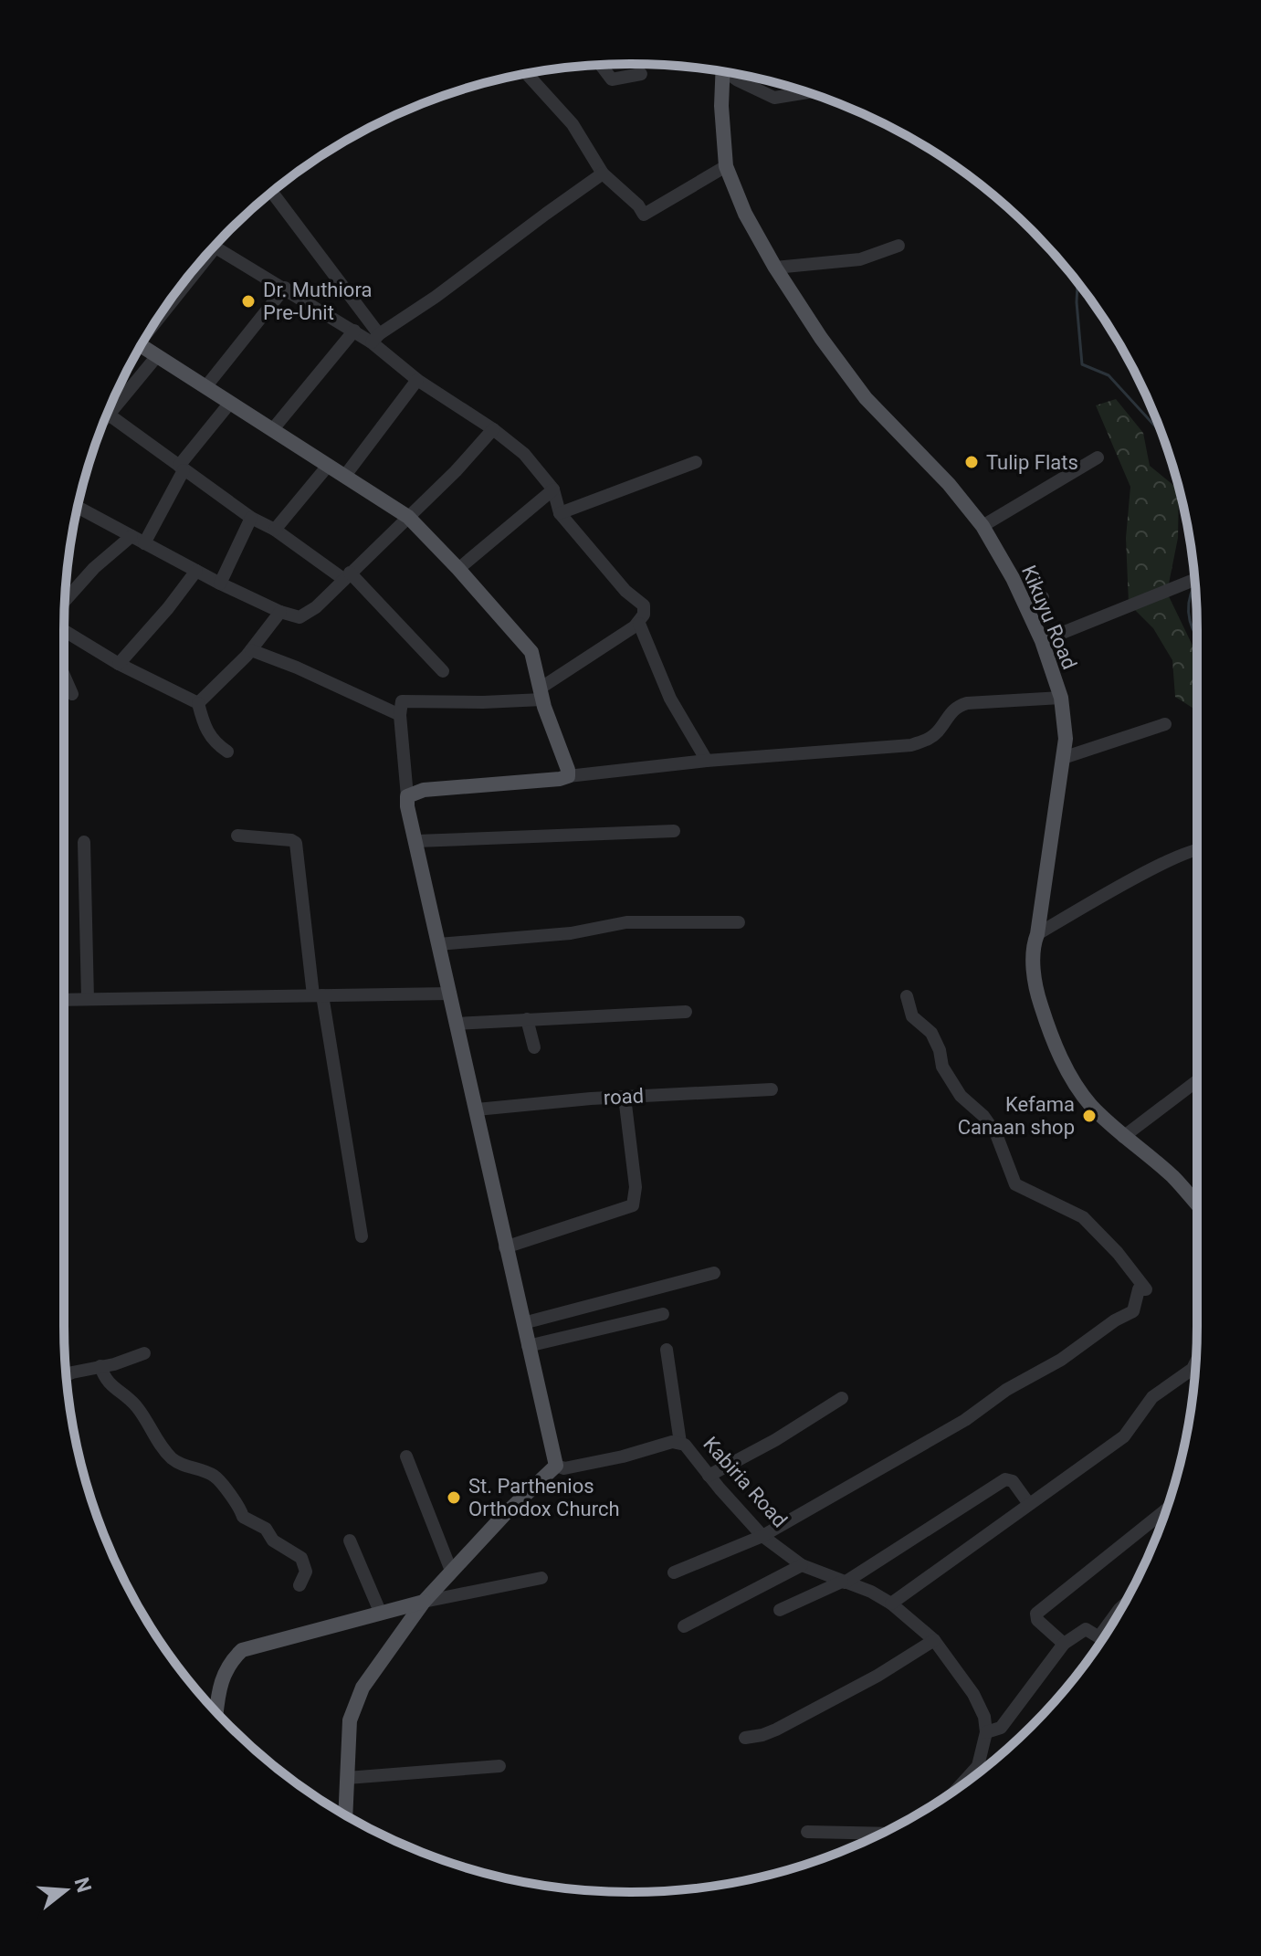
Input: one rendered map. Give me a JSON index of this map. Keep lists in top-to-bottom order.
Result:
{
  "streets": {
    "main road": ["Kikuyu Road"],
    "street": ["road", "Kabiria Road"]
  },
  "places": [
    "Dr. Muthiora Pre-Unit",
    "Tulip Flats",
    "Kefama Canaan shop",
    "St. Parthenios Orthodox Church"
  ],
  "north": "right"
}
